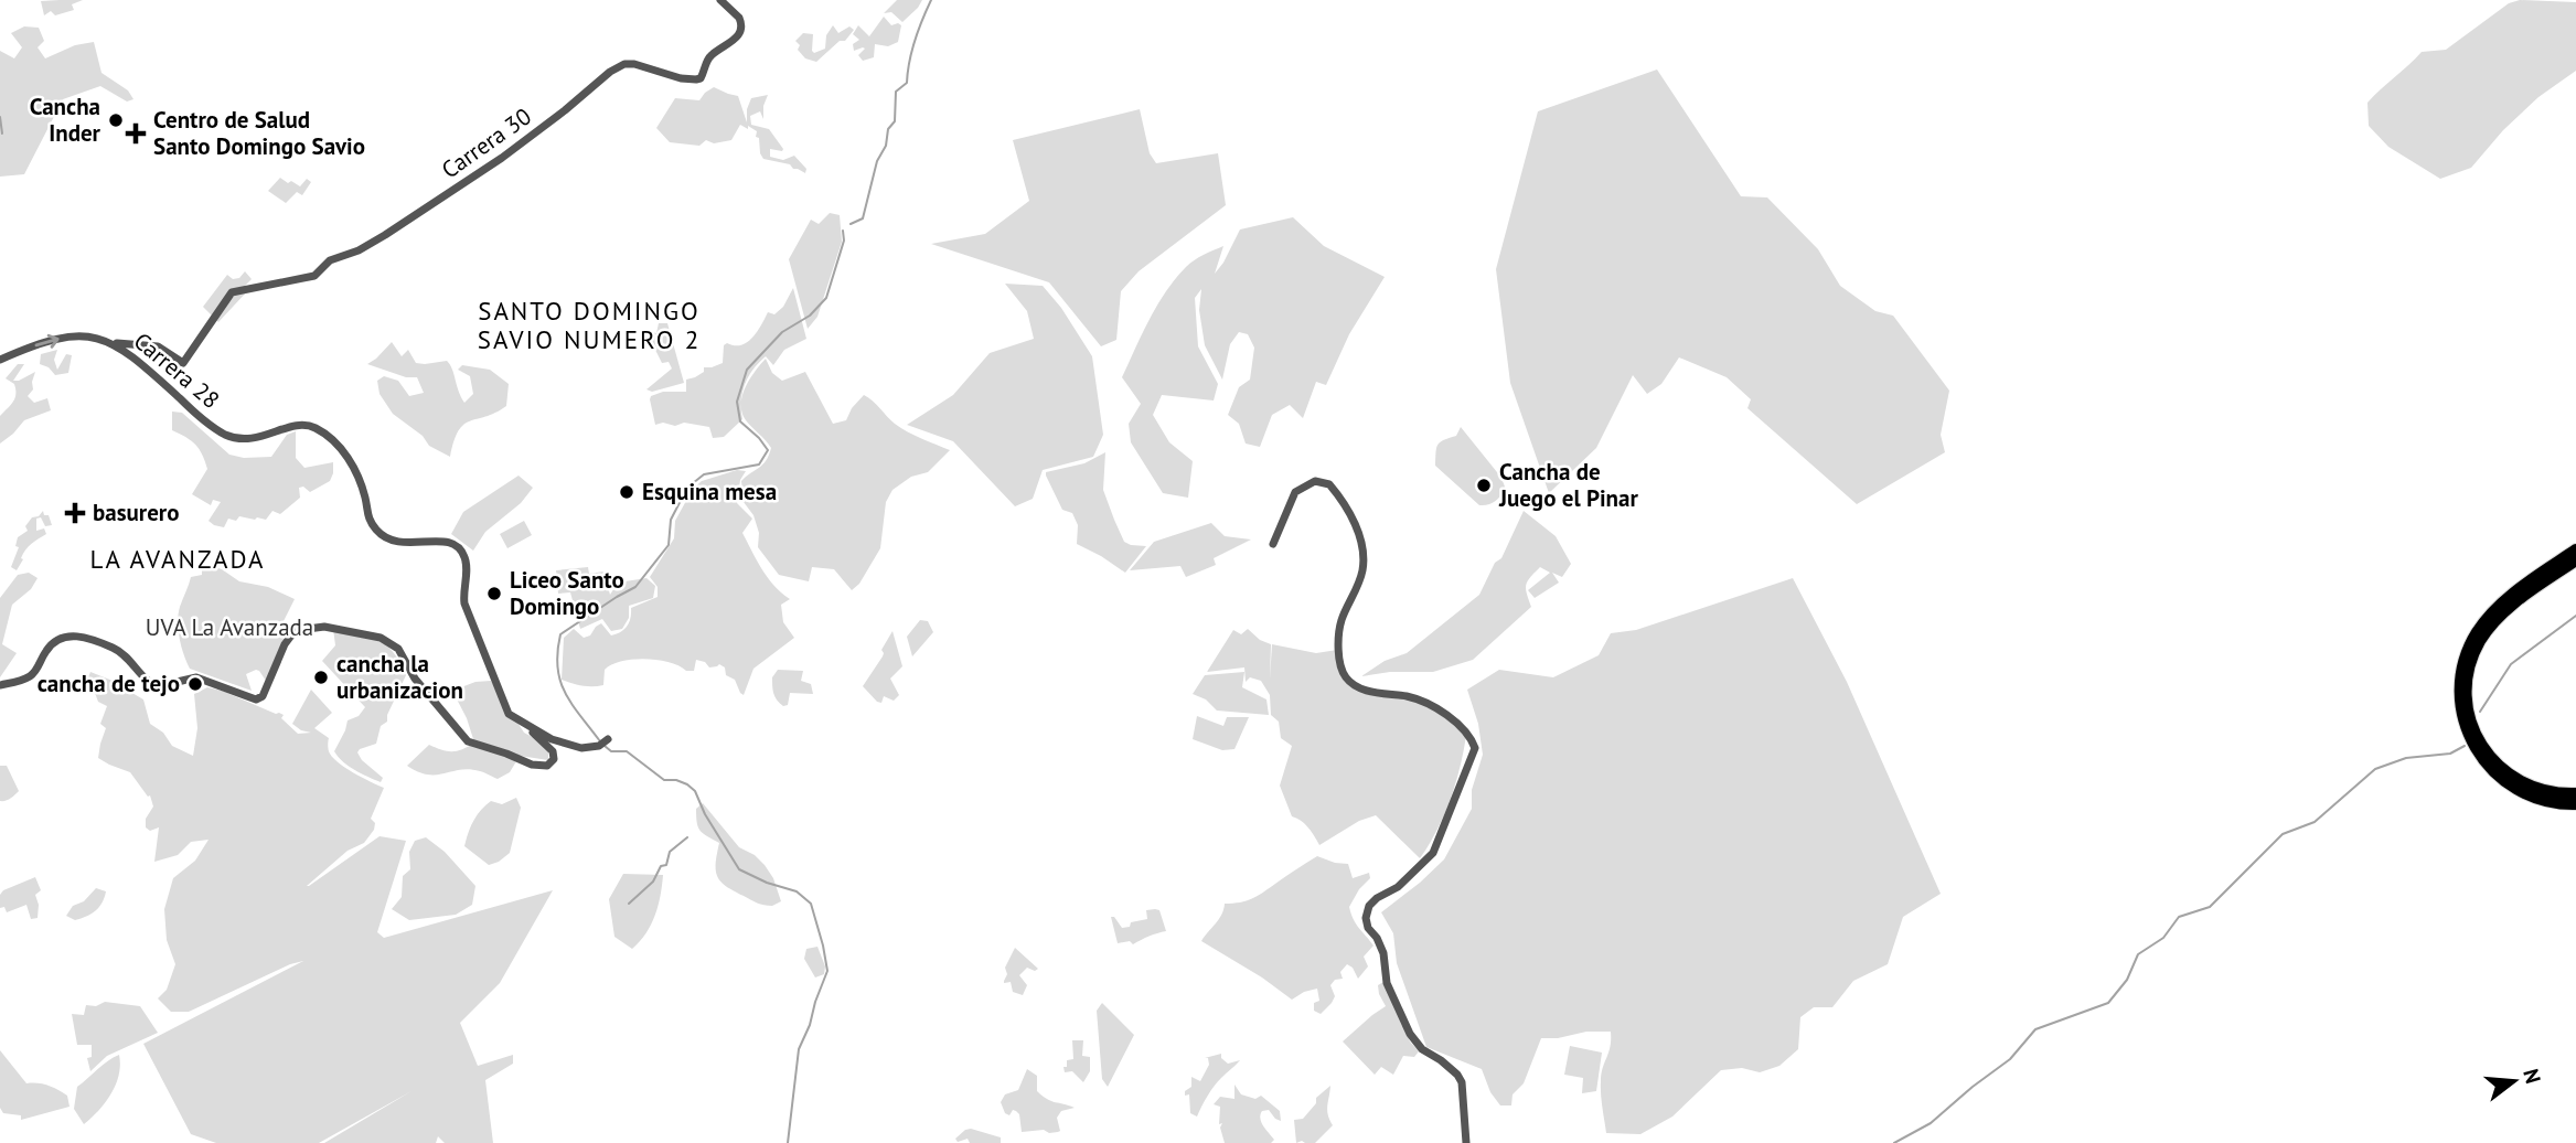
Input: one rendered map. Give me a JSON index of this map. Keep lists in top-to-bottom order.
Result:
{
  "streets": {
    "street": ["Carrera 30", "Carrera 28"]
  },
  "crossings": [
    ["Carrera 30", "Carrera 28"]
  ],
  "districts": ["SANTO DOMINGO SAVIO NUMERO 2", "LA AVANZADA"],
  "parks": ["UVA La Avanzada"],
  "places": {
    "other": [
      "Cancha Inder",
      "Cancha de Juego el Pinar",
      "Esquina mesa",
      "Liceo Santo Domingo",
      "cancha la urbanizacion",
      "cancha de tejo"
    ],
    "health": ["Centro de Salud Santo Domingo Savio", "basurero"]
  },
  "north": "right"
}
